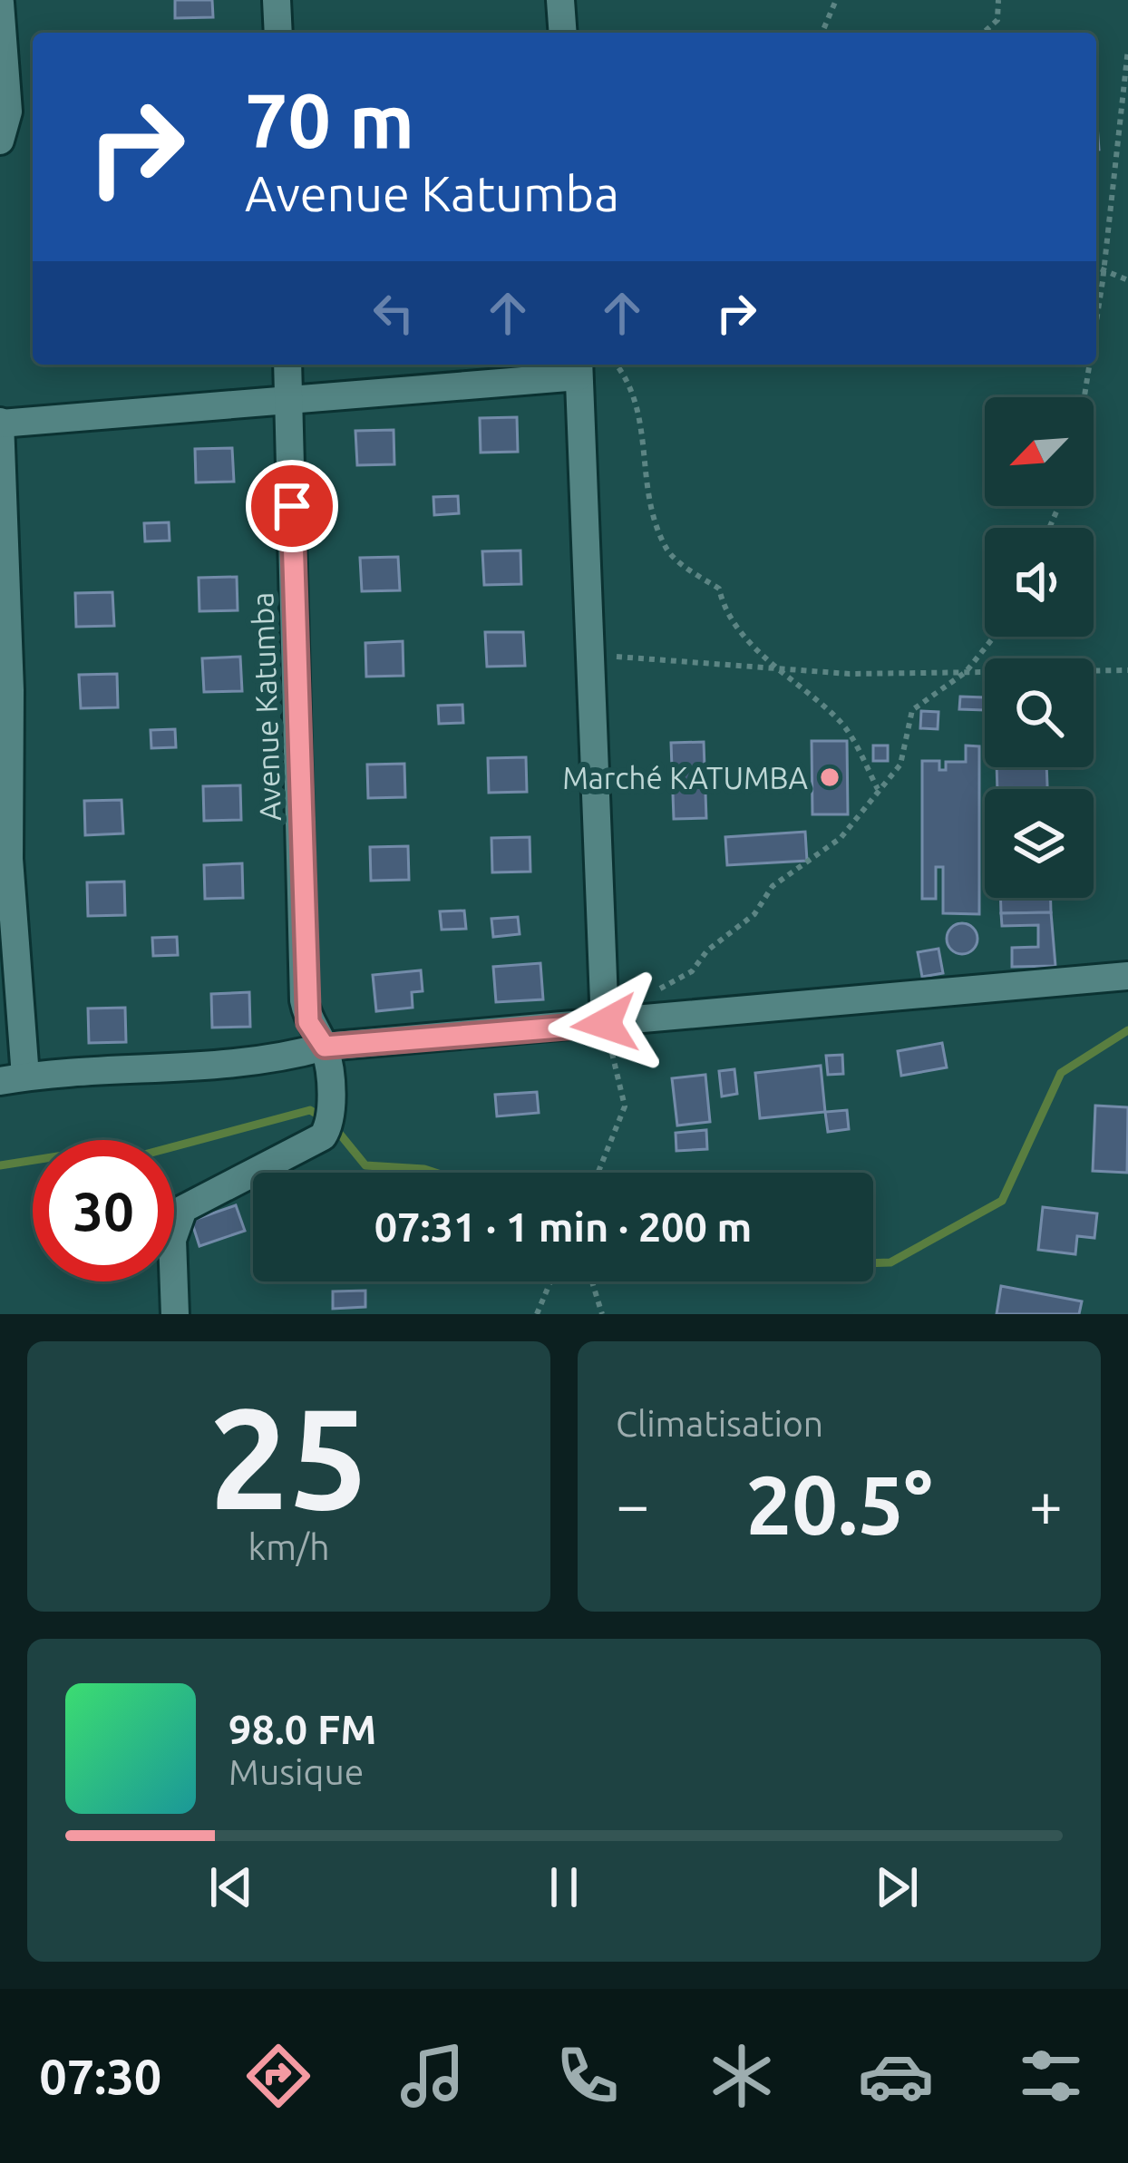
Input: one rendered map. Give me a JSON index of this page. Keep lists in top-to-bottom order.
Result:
{
  "streets": {
    "street": ["Avenue Katumba"]
  },
  "places": ["Marché KATUMBA"],
  "north": "bottom left",
  "page": {
    "turn": ["70 m", "Avenue Katumba"],
    "limit": "30",
    "trip": "07:31 · 1 min · 200 m",
    "tile": [
      ["25", "km/h"],
      "Climatisation"
    ],
    "heat": ["−", "20.5°", "+"],
    "song": ["98.0 FM", "Musique"],
    "tabs": "07:30"
  }
}
